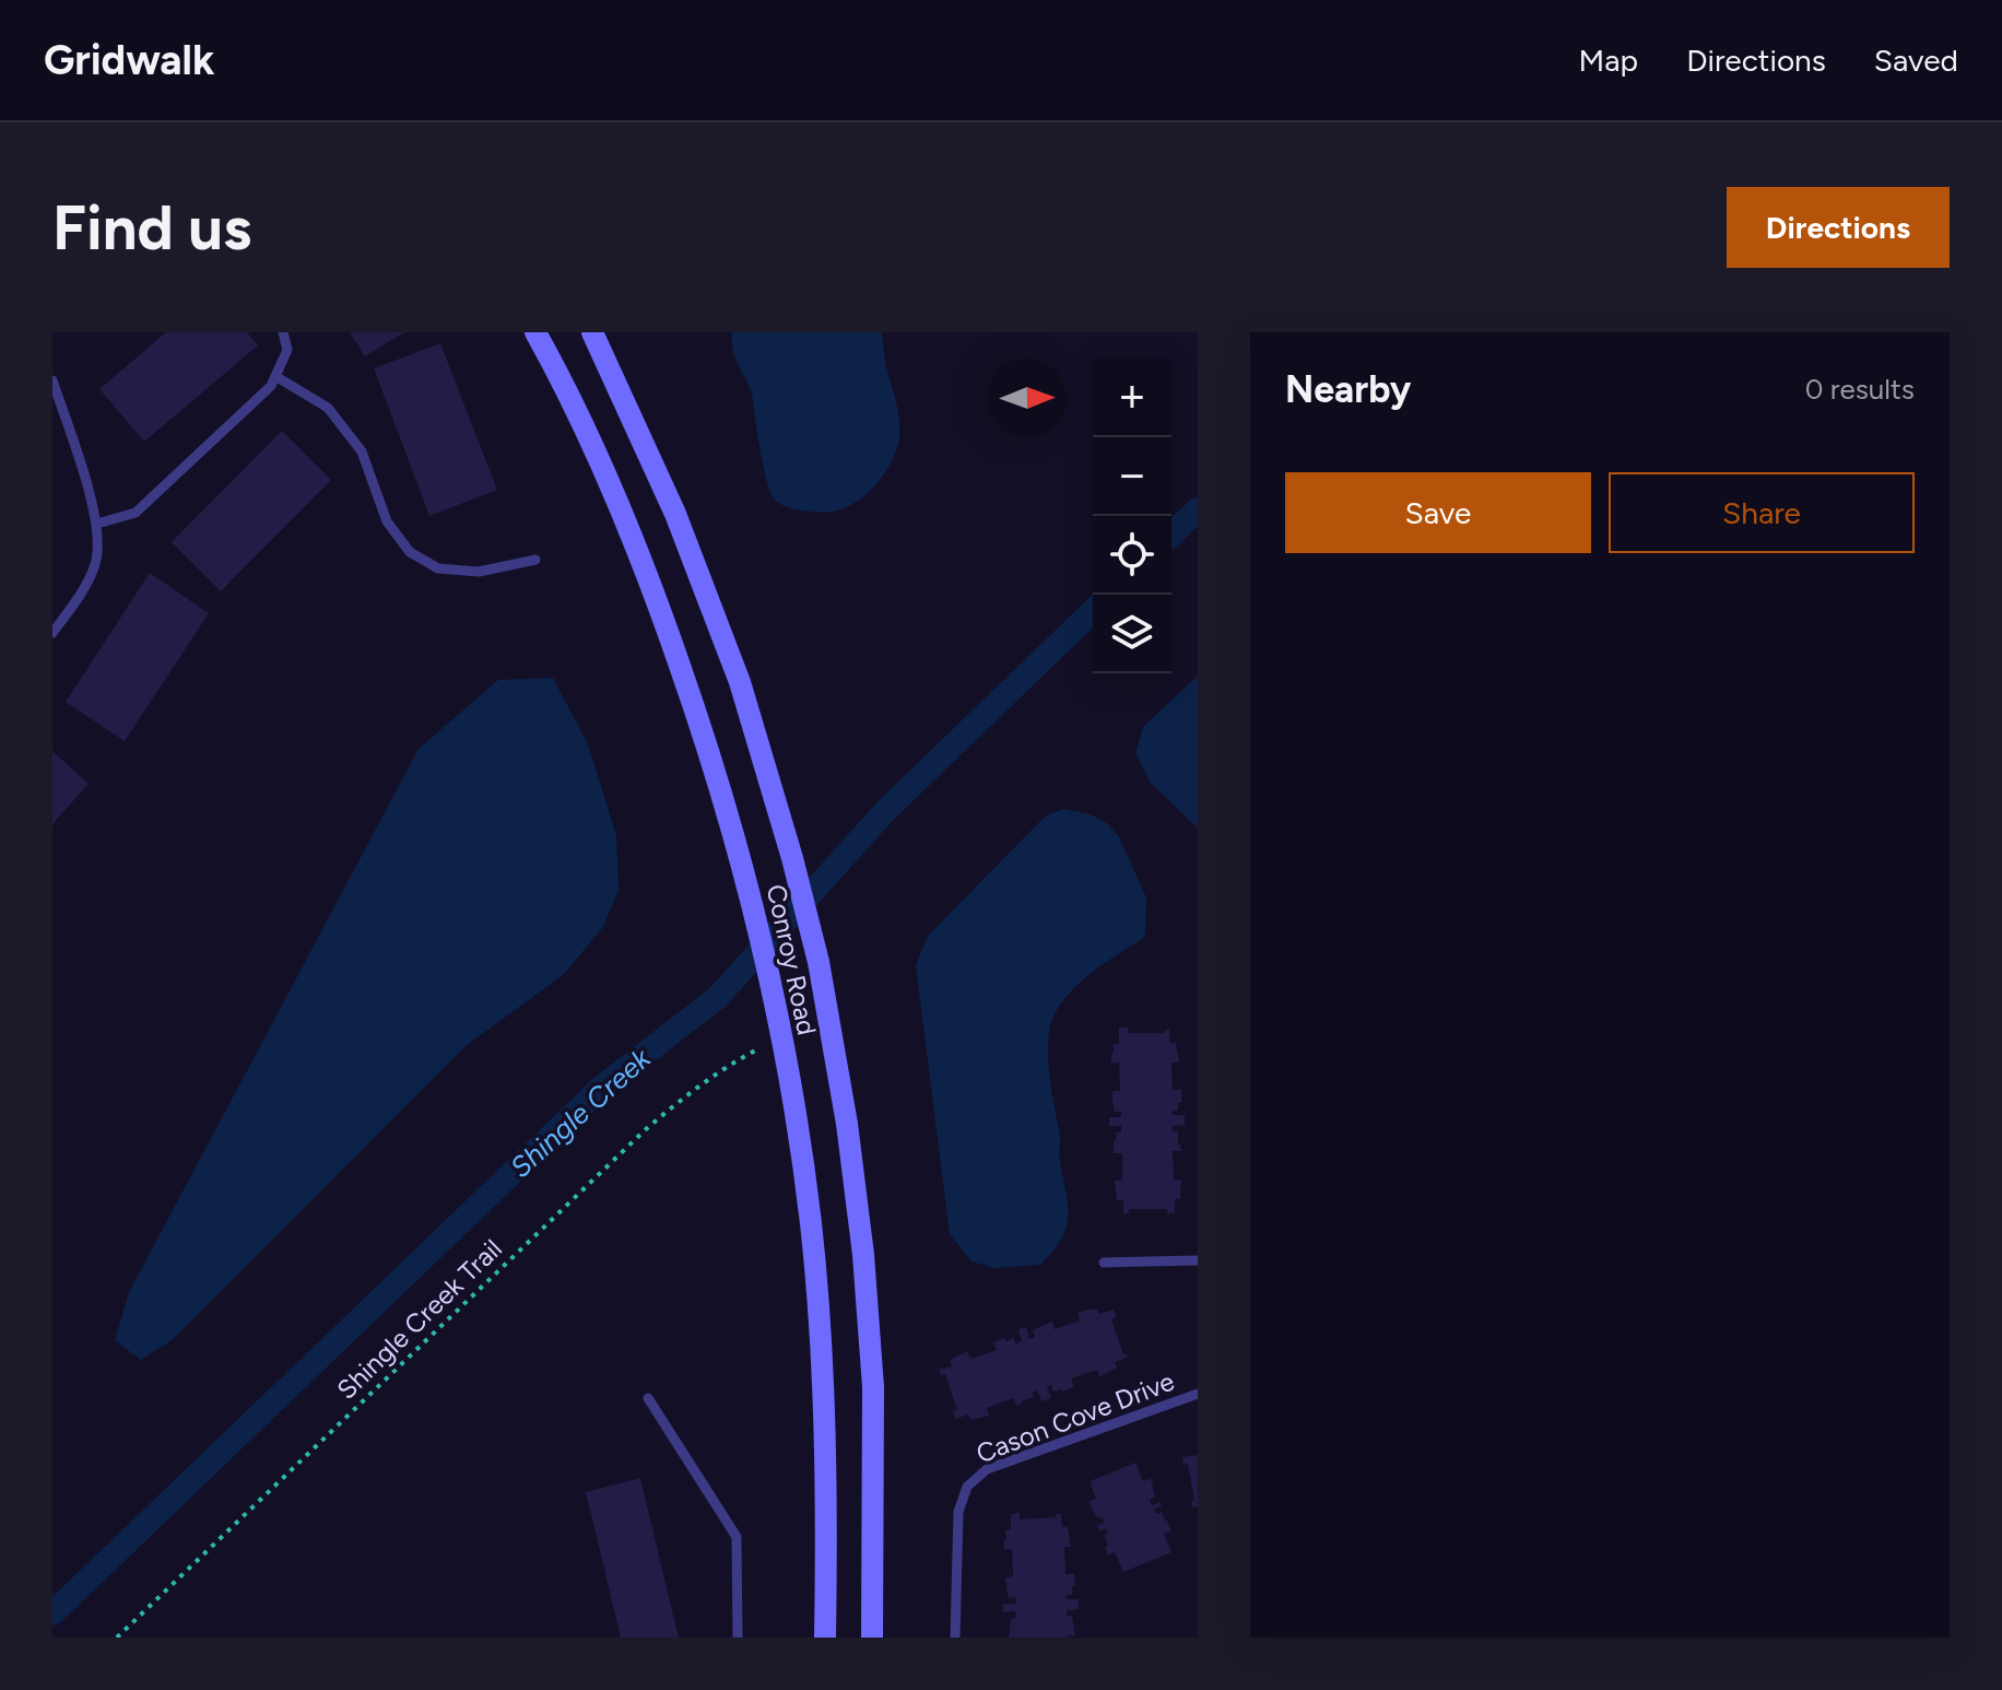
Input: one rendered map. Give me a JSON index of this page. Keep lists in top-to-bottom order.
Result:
{
  "streets": {
    "main road": ["Conroy Road"],
    "lane": ["Cason Cove Drive"],
    "path": ["Shingle Creek Trail"]
  },
  "water": ["Shingle Creek"],
  "north": "right",
  "page": {
    "header": "Gridwalk",
    "nav": ["Map", "Directions", "Saved"],
    "buttons": [
      "Directions",
      ["Save", "Share"]
    ],
    "title": "Find us",
    "heading": ["Nearby", "0 results"],
    "map_buttons": ["+", "−"]
  }
}
